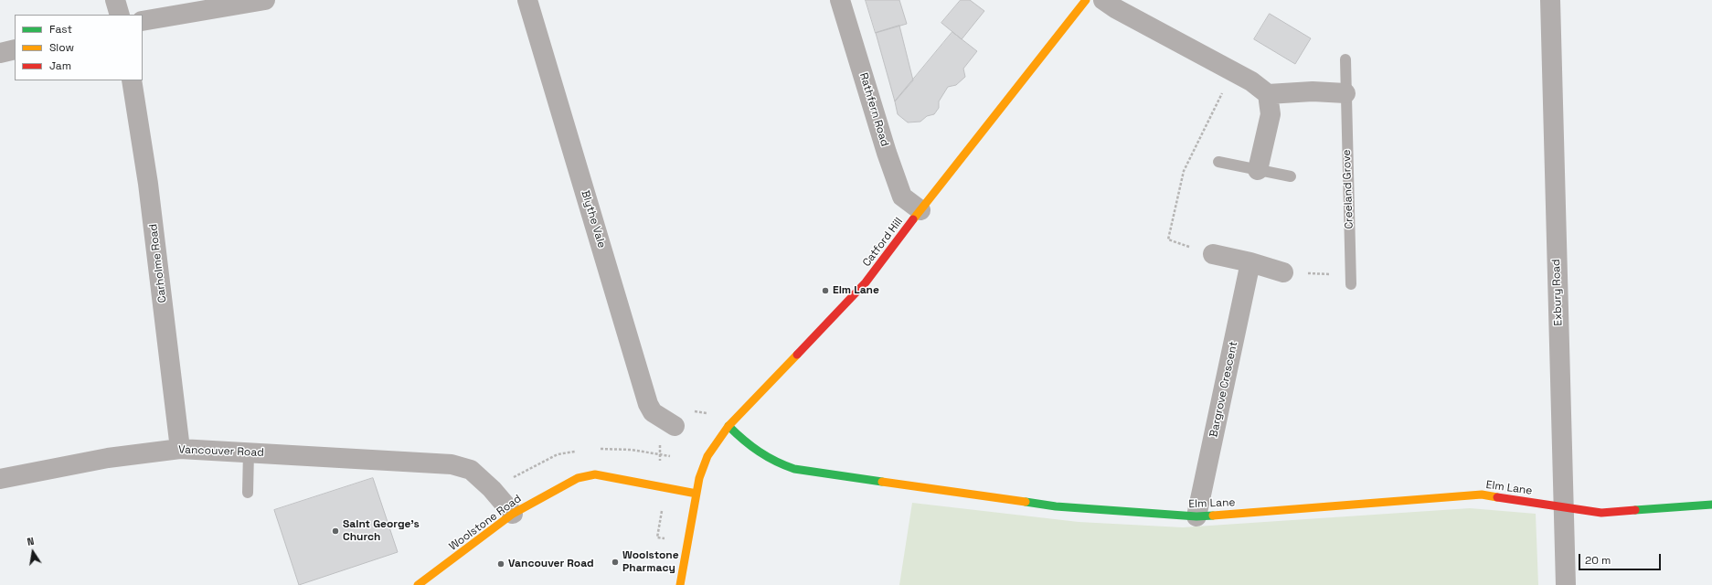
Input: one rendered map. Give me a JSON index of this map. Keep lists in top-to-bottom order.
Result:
{
  "streets": {
    "street": [
      "Rathfern Road",
      "Blythe Vale",
      "Catford Hill",
      "Carholme Road",
      "Exbury Road",
      "Bargrove Crescent",
      "Vancouver Road",
      "Elm Lane",
      "Woolstone Road"
    ],
    "lane": ["Creeland Grove"]
  },
  "crossings": [
    ["Rathfern Road", "Catford Hill"],
    ["Catford Hill", "Elm Lane"],
    ["Catford Hill", "Woolstone Road"],
    ["Carholme Road", "Vancouver Road"],
    ["Exbury Road", "Elm Lane"],
    ["Bargrove Crescent", "Elm Lane"],
    ["Vancouver Road", "Woolstone Road"]
  ],
  "places": [
    "Elm Lane",
    "Saint George's Church",
    "Woolstone Pharmacy",
    "Vancouver Road"
  ],
  "legend": ["Fast", "Slow", "Jam"],
  "scale_bar": "20 m",
  "north": "top"
}
